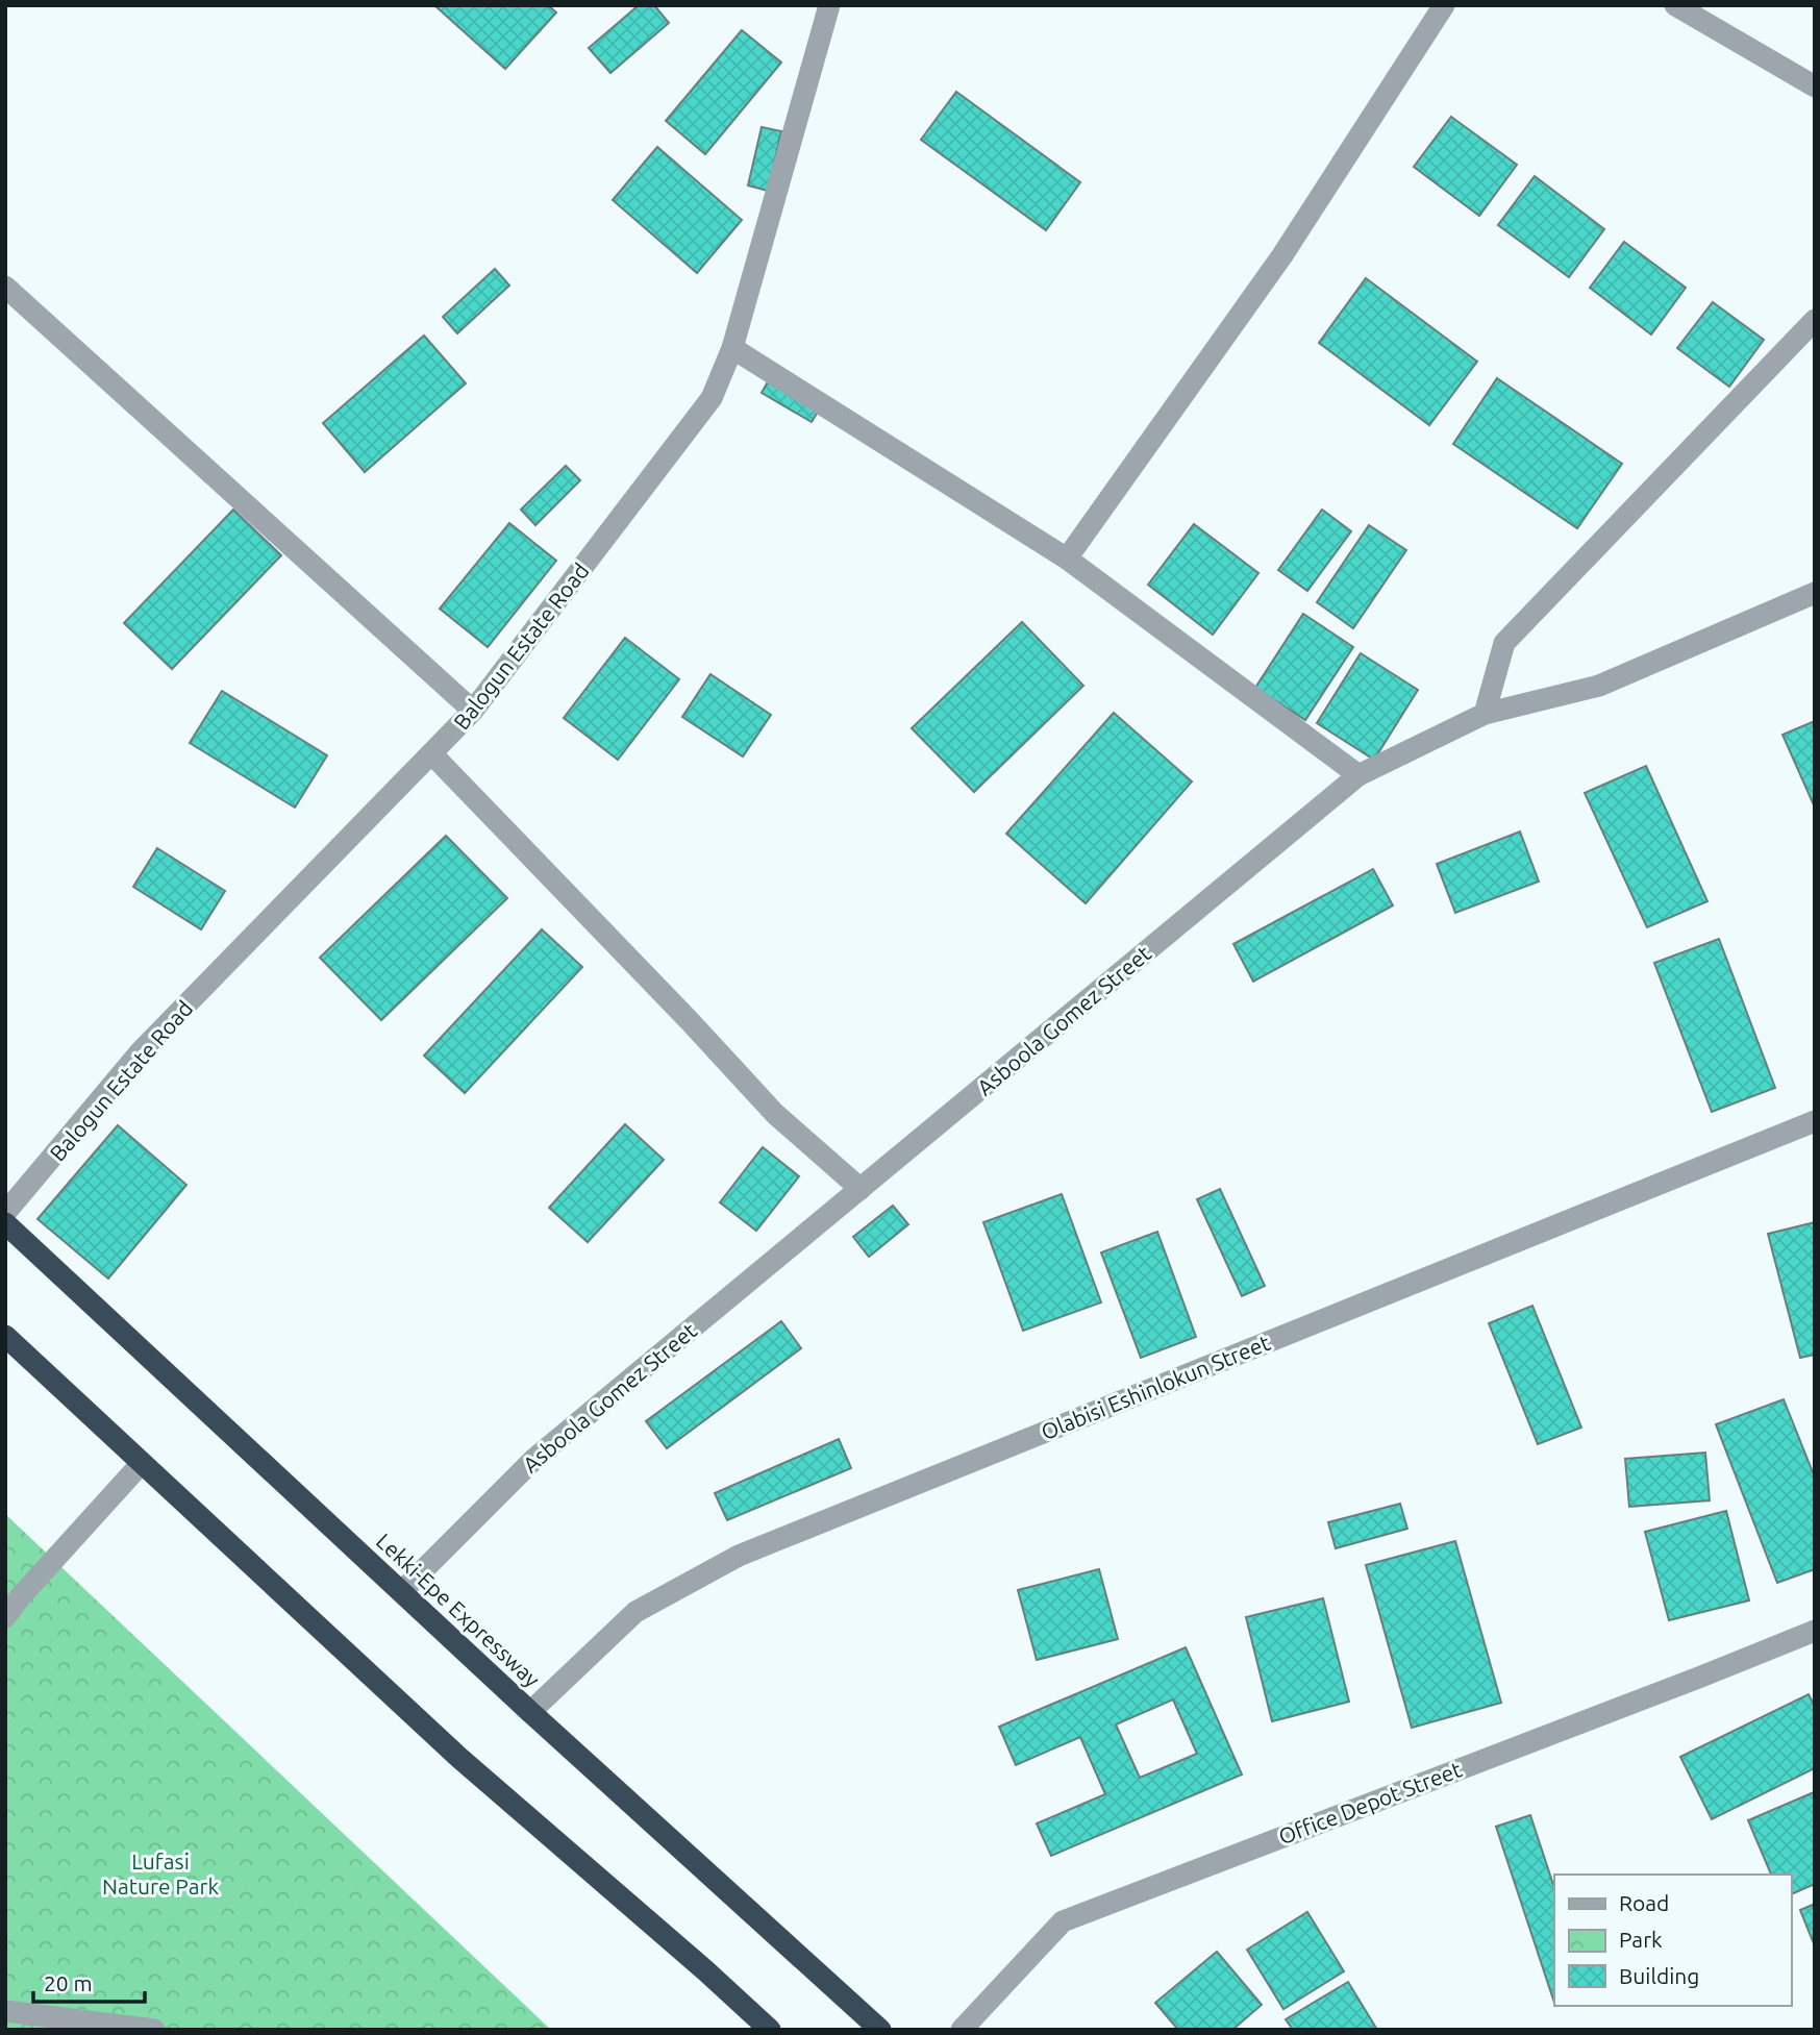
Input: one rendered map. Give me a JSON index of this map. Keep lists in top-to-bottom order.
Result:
{
  "streets": {
    "highway": ["Lekki-Epe Expressway"],
    "street": [
      "Balogun Estate Road",
      "Asboola Gomez Street",
      "Olabisi Eshinlokun Street",
      "Office Depot Street"
    ]
  },
  "crossings": [
    ["Asboola Gomez Street", "Lekki-Epe Expressway"],
    ["Olabisi Eshinlokun Street", "Lekki-Epe Expressway"]
  ],
  "parks": ["Lufasi Nature Park"],
  "legend": ["Road", "Park", "Building"],
  "scale_bar": "20 m"
}
